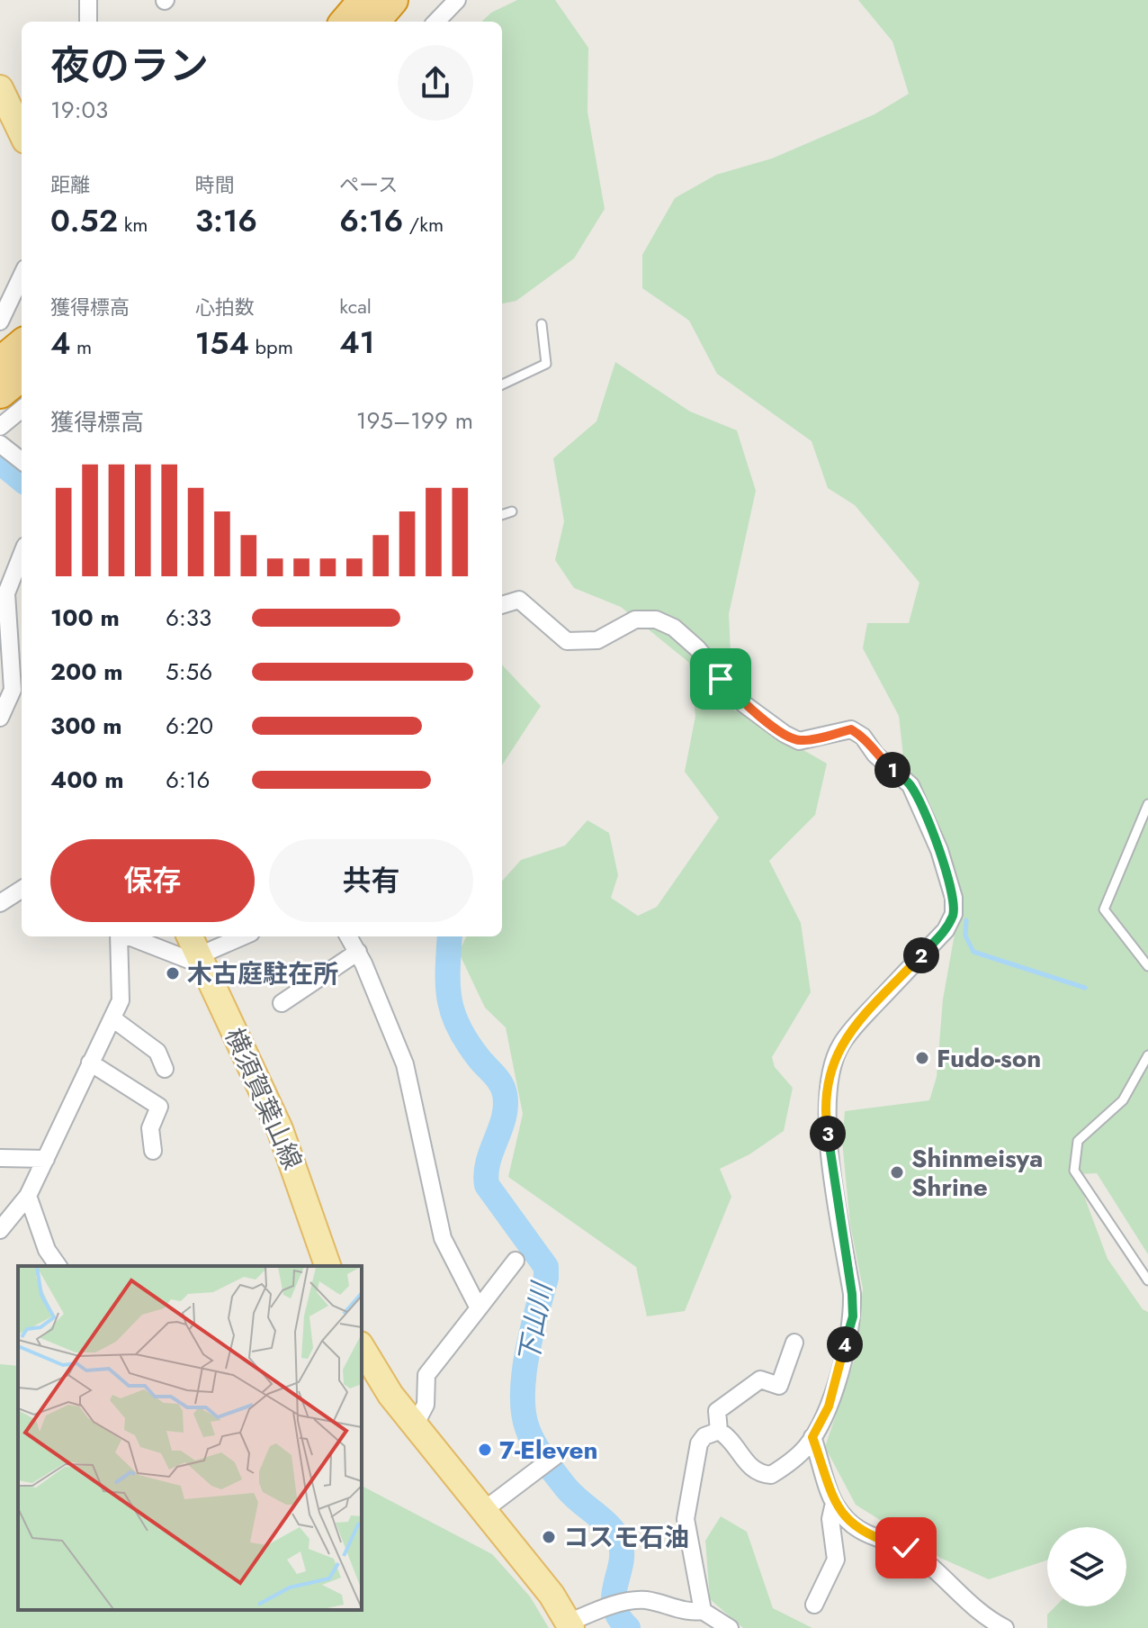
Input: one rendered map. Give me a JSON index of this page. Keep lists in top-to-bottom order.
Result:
{
  "streets": {
    "main road": ["横須賀葉山線"]
  },
  "water": ["下山川"],
  "places": [
    "木古庭駐在所",
    "Fudo-son",
    "Shinmeisya Shrine",
    "7-Eleven",
    "コスモ石油"
  ],
  "page": {
    "heading": ["夜のラン", "19:03"],
    "stats": [
      ["距離", "0.52 km"],
      ["時間", "3:16"],
      ["ペース", "6:16 /km"],
      ["獲得標高", "4 m"],
      ["心拍数", "154 bpm"],
      ["kcal", "41"]
    ],
    "chart": ["獲得標高", "195–199 m"],
    "list": [
      {
        "name": "100 m",
        "note": "6:33"
      },
      {
        "name": "200 m",
        "note": "5:56"
      },
      {
        "name": "300 m",
        "note": "6:20"
      },
      {
        "name": "400 m",
        "note": "6:16"
      }
    ],
    "pins": [
      "1",
      "2",
      "3",
      "4"
    ],
    "buttons": ["保存", "共有"]
  }
}
